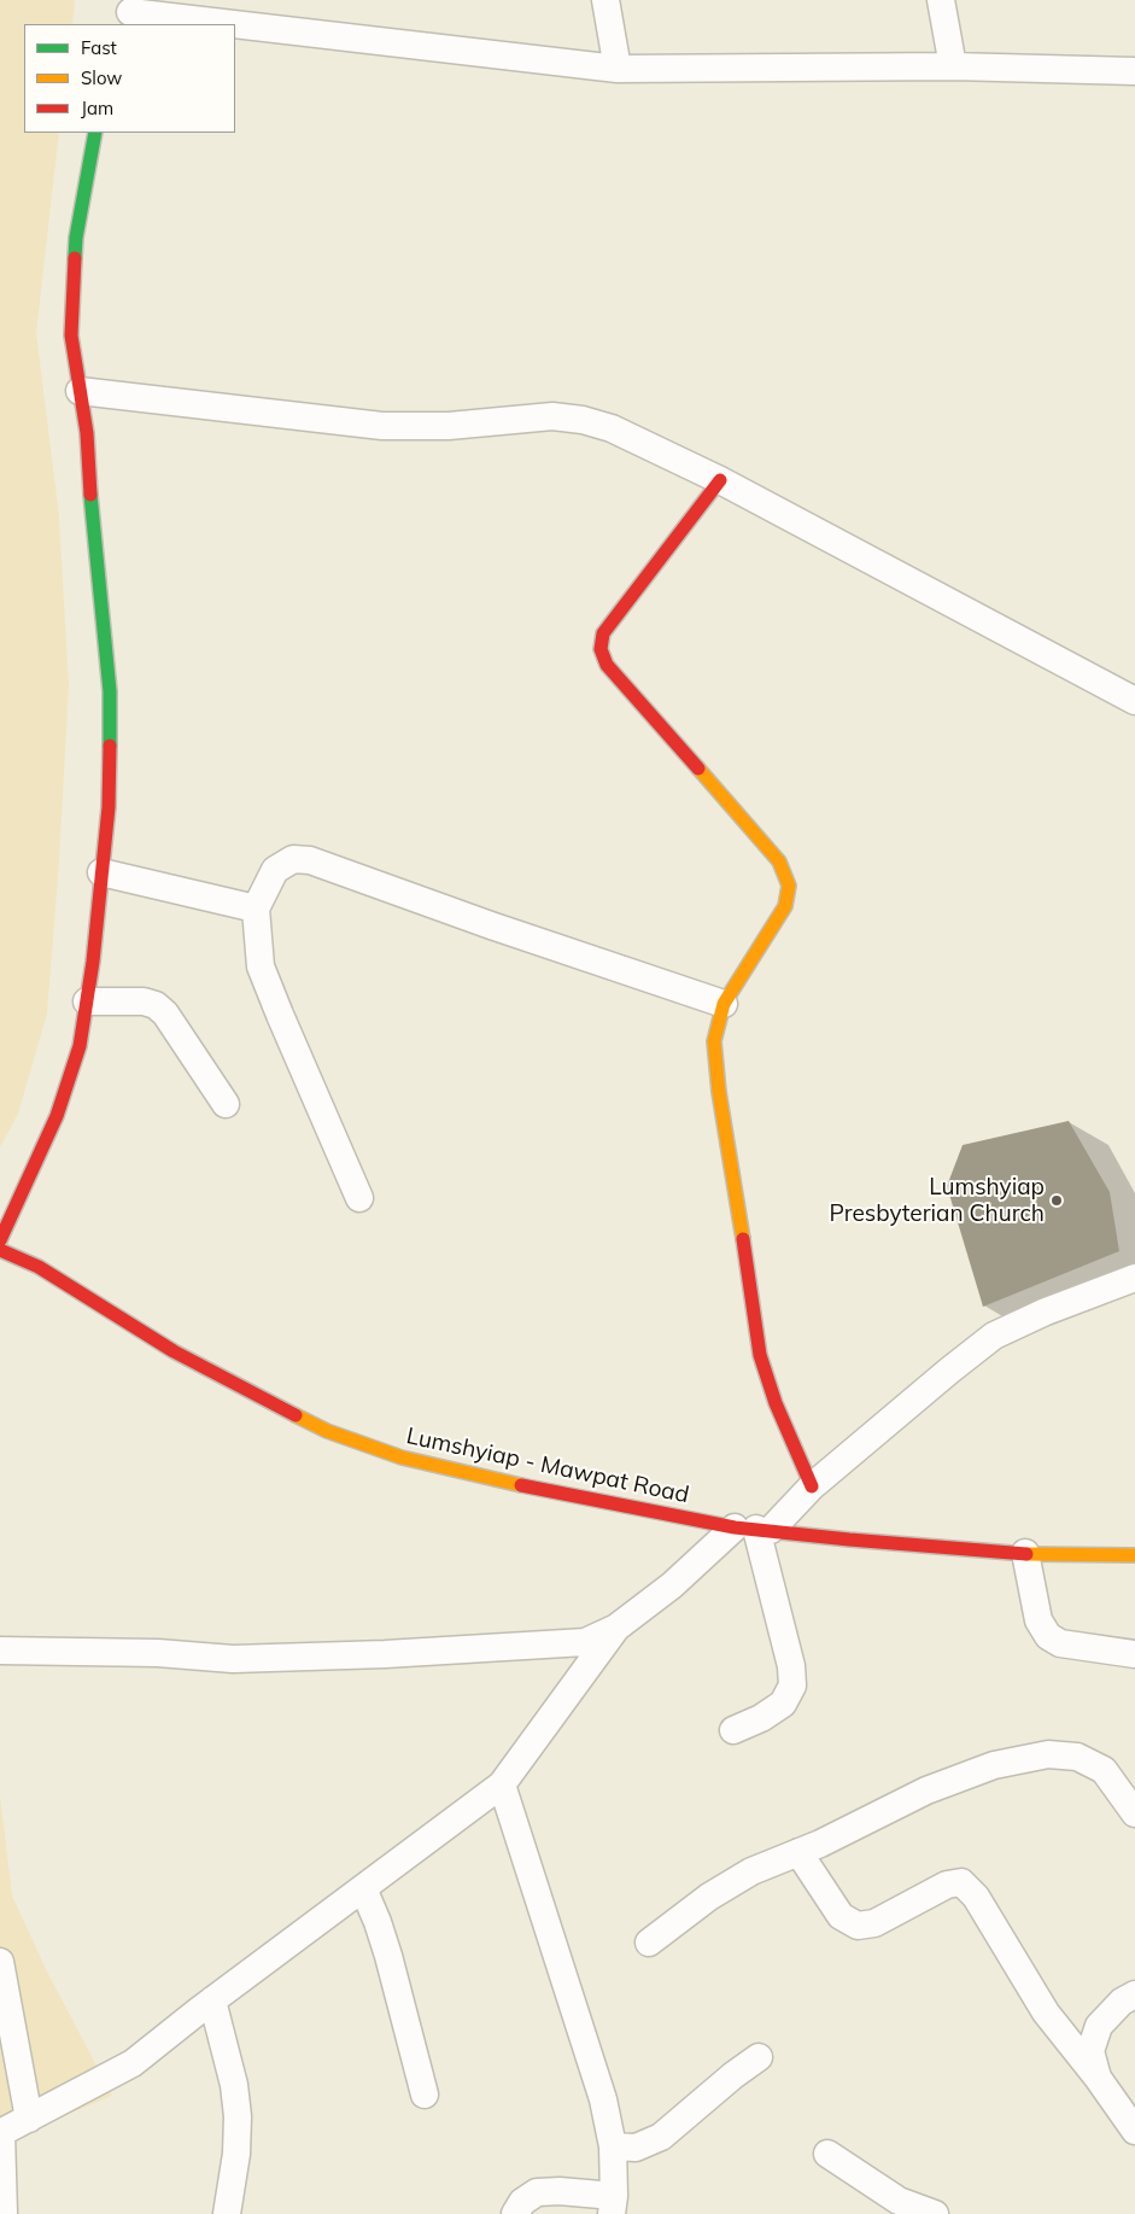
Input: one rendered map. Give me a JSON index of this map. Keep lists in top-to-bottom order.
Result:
{
  "streets": {
    "street": ["Lumshyiap - Mawpat Road"]
  },
  "places": ["Lumshyiap Presbyterian Church"],
  "legend": ["Fast", "Slow", "Jam"]
}
